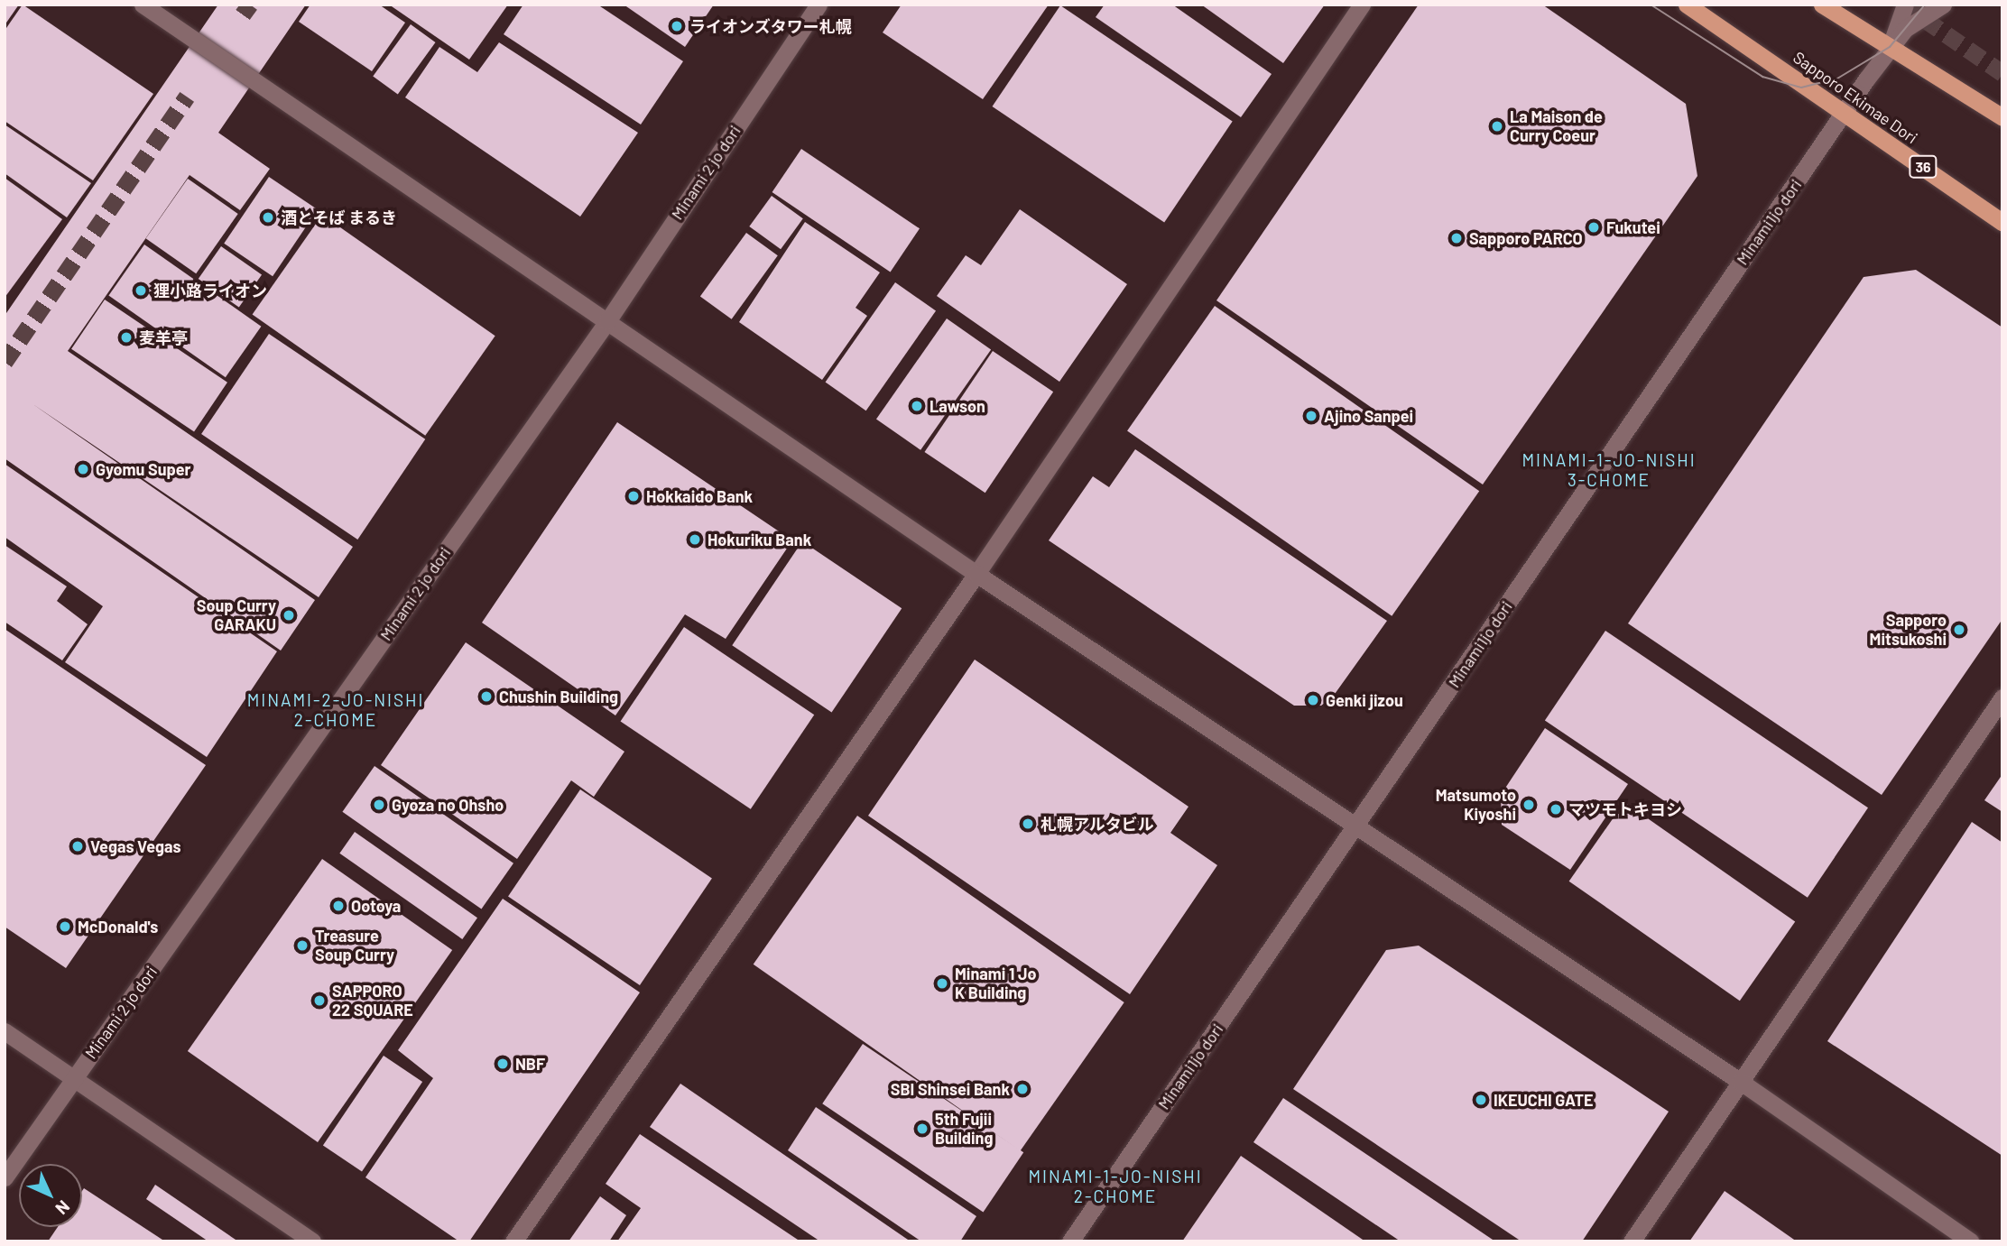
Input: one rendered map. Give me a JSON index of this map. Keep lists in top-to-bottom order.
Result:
{
  "streets": {
    "highway": ["Sapporo Ekimae Dori", "36"],
    "street": ["Minami 2 jo dori", "Minami1jo dori"]
  },
  "crossings": [
    ["Sapporo Ekimae Dori", "Minami1jo dori"]
  ],
  "districts": ["MINAMI-1-JO-NISHI 3-CHOME", "MINAMI-2-JO-NISHI 2-CHOME", "MINAMI-1-JO-NISHI 2-CHOME"],
  "places": [
    "ライオンズタワー札幌",
    "La Maison de Curry Coeur",
    "酒とそば まるき",
    "Fukutei",
    "Sapporo PARCO",
    "狸小路ライオン",
    "麦羊亭",
    "Lawson",
    "Ajino Sanpei",
    "Gyomu Super",
    "Hokkaido Bank",
    "Hokuriku Bank",
    "Soup Curry GARAKU",
    "Sapporo Mitsukoshi",
    "Chushin Building",
    "Genki jizou",
    "Gyoza no Ohsho",
    "Matsumoto Kiyoshi",
    "マツモトキヨシ",
    "札幌アルタビル",
    "Vegas Vegas",
    "Ootoya",
    "McDonald's",
    "Treasure Soup Curry",
    "Minami 1 Jo K Building",
    "SAPPORO 22 SQUARE",
    "NBF",
    "SBI Shinsei Bank",
    "IKEUCHI GATE",
    "5th Fujii Building"
  ],
  "north": "bottom right"
}
